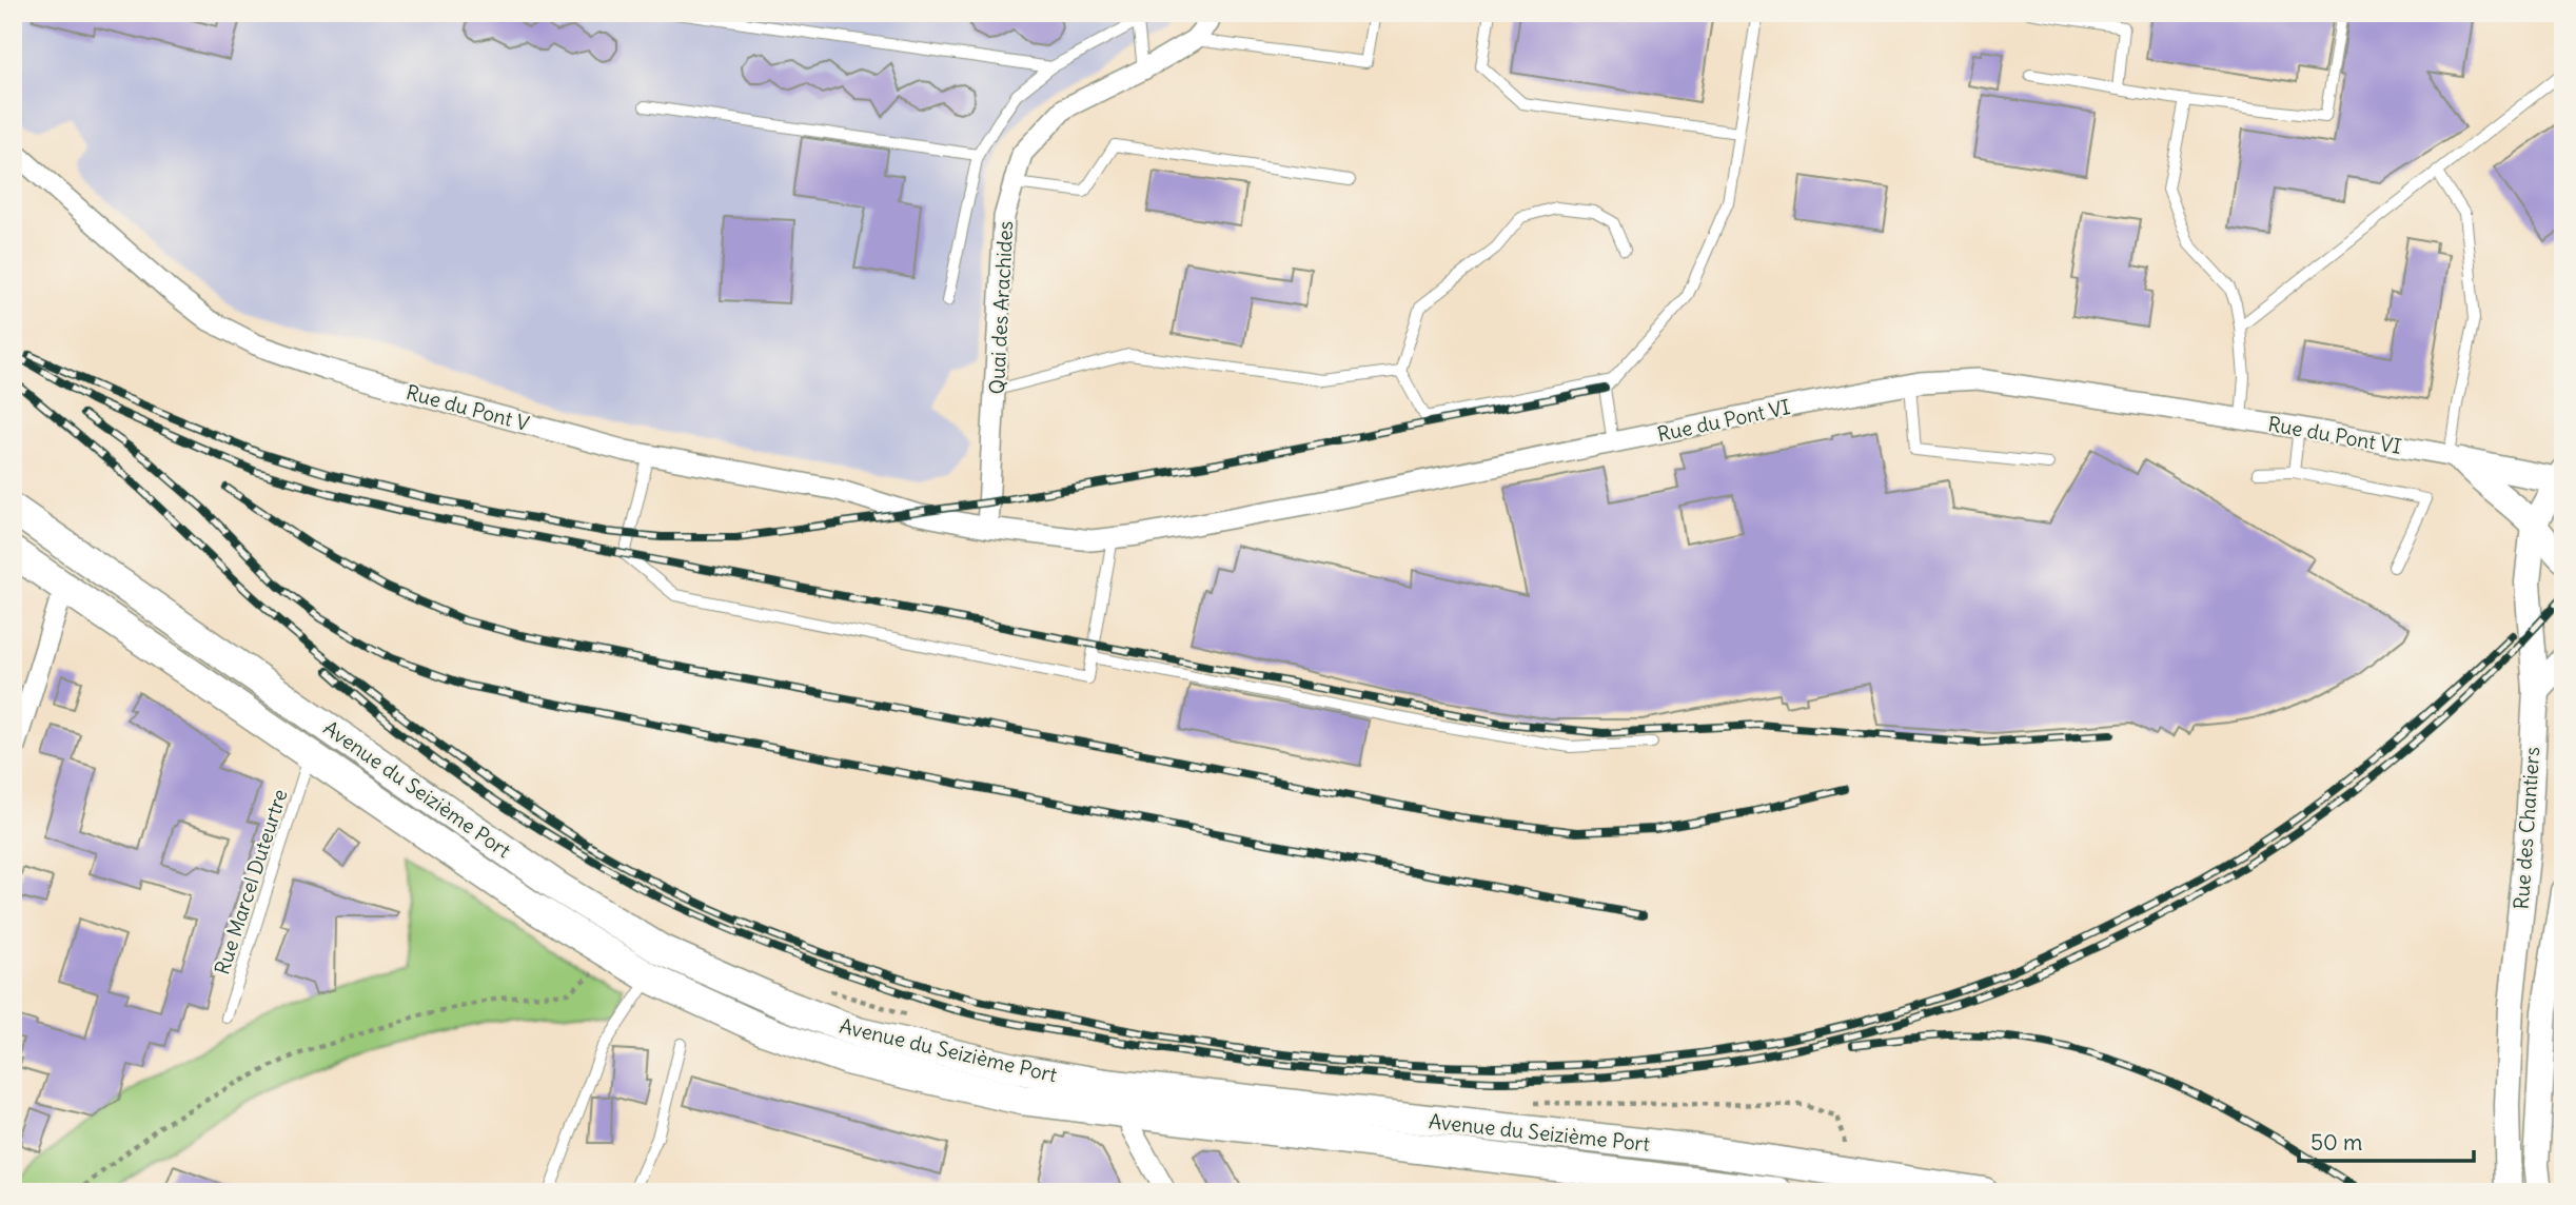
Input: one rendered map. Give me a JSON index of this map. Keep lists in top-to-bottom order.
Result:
{
  "streets": {
    "main road": ["Avenue du Seizième Port"],
    "street": [
      "Quai des Arachides",
      "Rue du Pont V",
      "Rue du Pont VI",
      "Rue des Chantiers"
    ],
    "lane": ["Rue Marcel Duteurtre"]
  },
  "crossings": [
    ["Quai des Arachides", "Rue du Pont V"],
    ["Quai des Arachides", "Rue du Pont VI"],
    ["Rue du Pont V", "Rue du Pont VI"],
    ["Avenue du Seizième Port", "Rue Marcel Duteurtre"]
  ],
  "scale_bar": "50 m"
}
